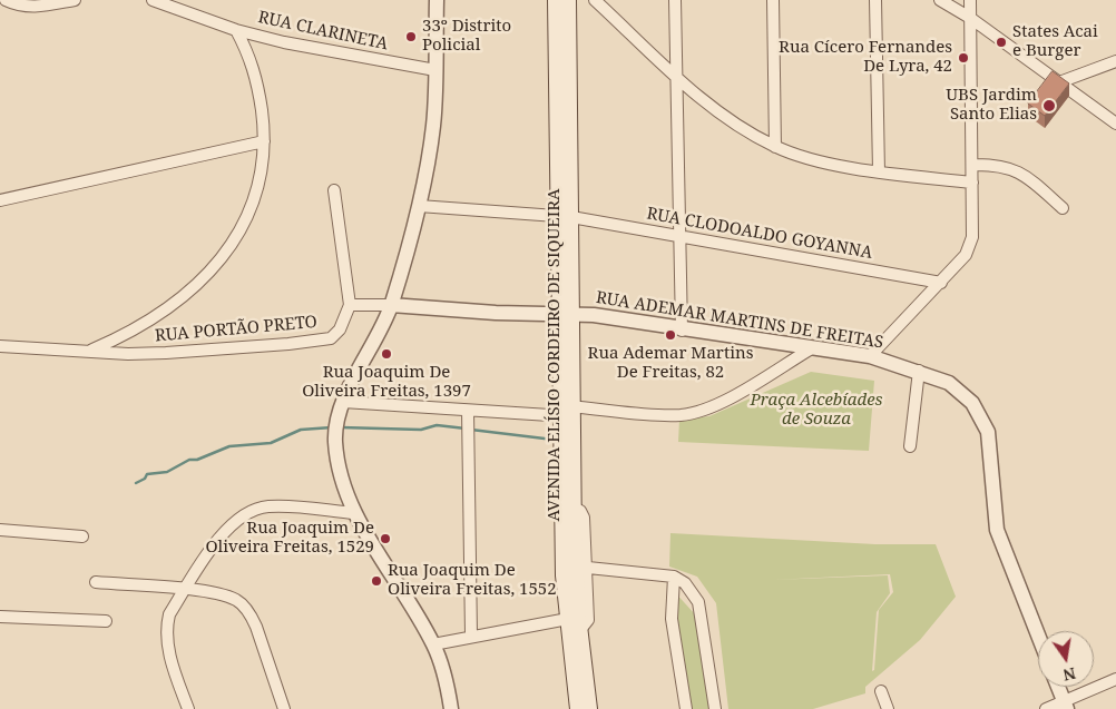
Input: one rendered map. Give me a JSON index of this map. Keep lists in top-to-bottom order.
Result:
{
  "streets": {
    "main road": ["AVENIDA ELÍSIO CORDEIRO DE SIQUEIRA"],
    "street": [
      "RUA CLARINETA",
      "RUA CLODOALDO GOYANNA",
      "RUA ADEMAR MARTINS DE FREITAS",
      "RUA PORTÃO PRETO"
    ]
  },
  "crossings": [
    ["RUA CLODOALDO GOYANNA", "AVENIDA ELÍSIO CORDEIRO DE SIQUEIRA"],
    ["RUA ADEMAR MARTINS DE FREITAS", "AVENIDA ELÍSIO CORDEIRO DE SIQUEIRA"]
  ],
  "parks": ["Praça Alcebíades de Souza"],
  "places": [
    "33º Distrito Policial",
    "States Acai e Burger",
    "Rua Cícero Fernandes De Lyra, 42",
    "UBS Jardim Santo Elias",
    "Rua Ademar Martins De Freitas, 82",
    "Rua Joaquim De Oliveira Freitas, 1397",
    "Rua Joaquim De Oliveira Freitas, 1529",
    "Rua Joaquim De Oliveira Freitas, 1552"
  ],
  "north": "bottom"
}
